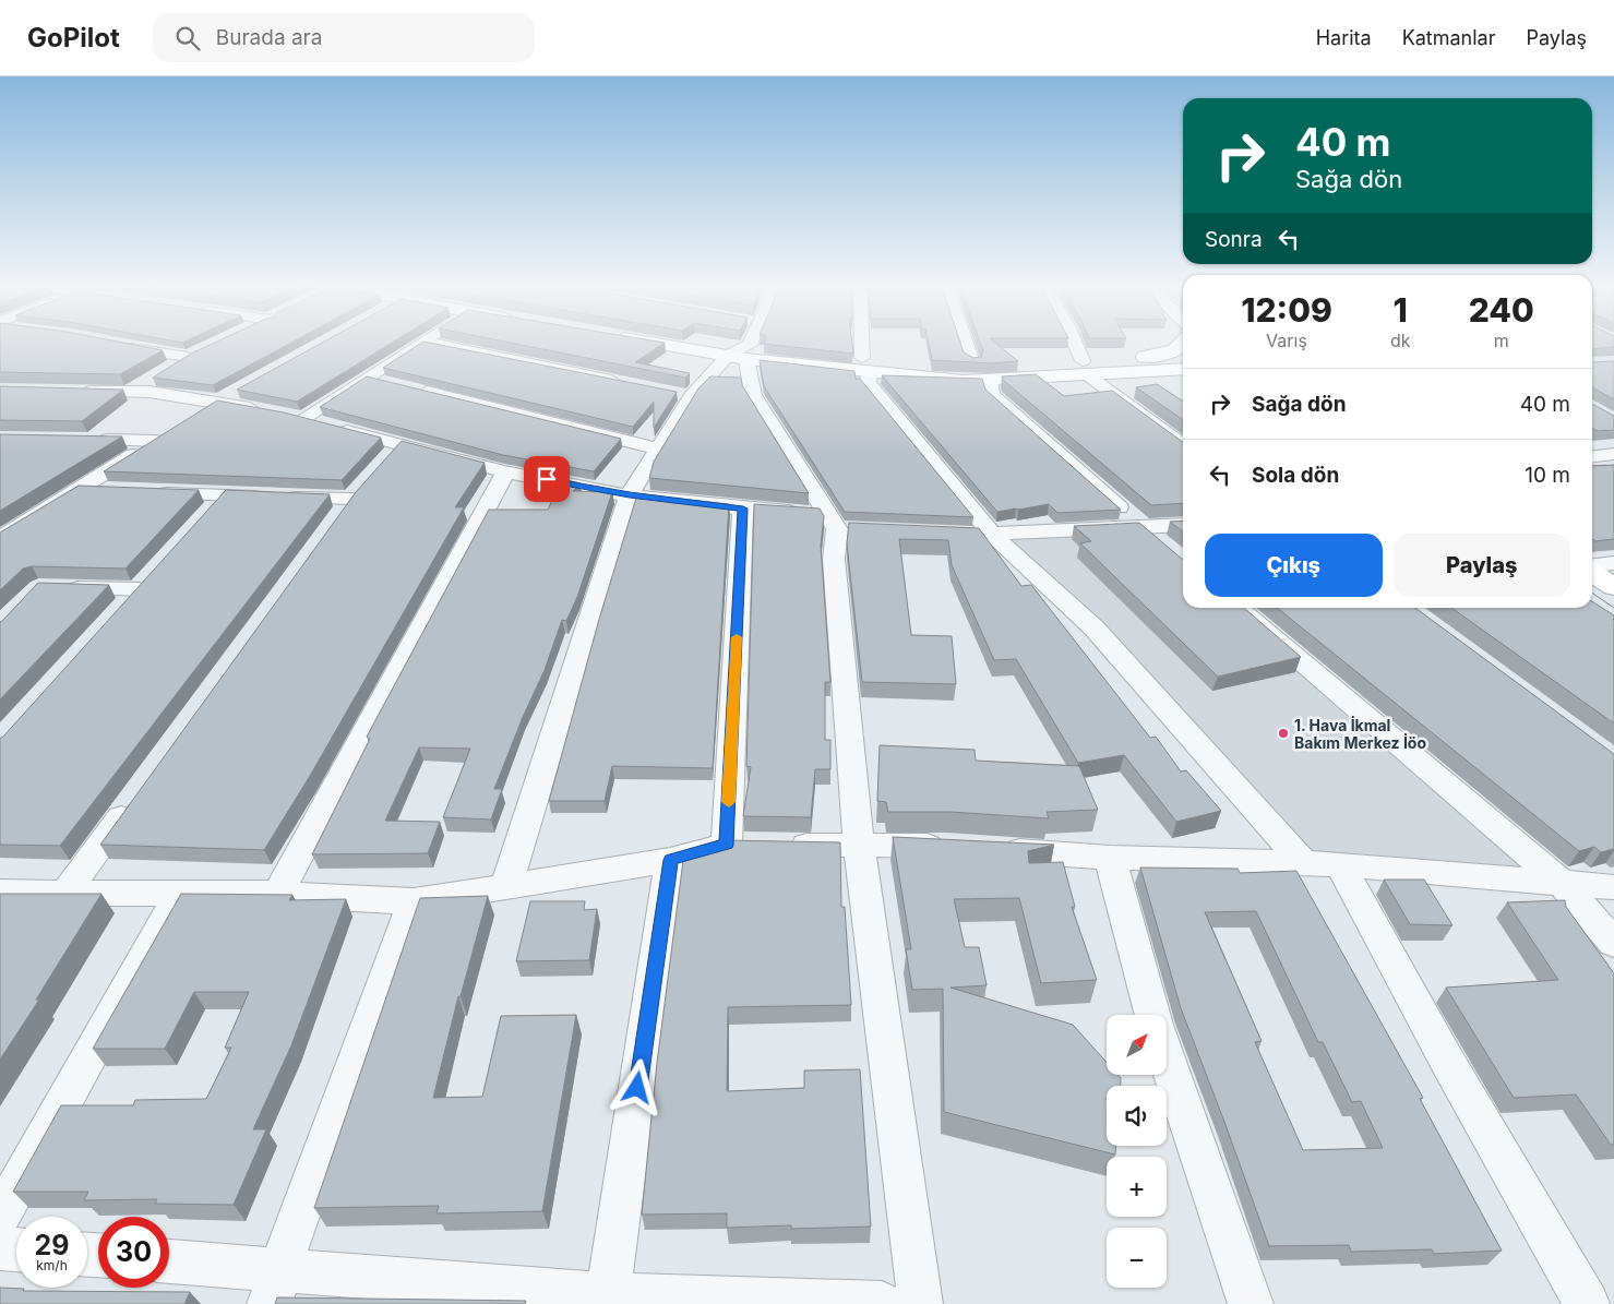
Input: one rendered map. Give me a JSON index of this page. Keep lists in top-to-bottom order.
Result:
{
  "places": ["1. Hava İkmal Bakım Merkez İöo"],
  "north": "top right",
  "page": {
    "header": "GoPilot",
    "search": "Burada ara",
    "nav": ["Harita", "Katmanlar", "Paylaş"],
    "turn": ["40 m", "Sağa dön"],
    "then": "Sonra",
    "eta": [
      "12:09",
      "Varış",
      "1",
      "dk",
      "240",
      "m"
    ],
    "list": [
      {
        "name": "Sağa dön",
        "value": "40 m"
      },
      {
        "name": "Sola dön",
        "value": "10 m"
      }
    ],
    "buttons": ["Çıkış", "Paylaş"],
    "map_buttons": ["+", "−"],
    "speed": "29 km/h",
    "limit": "30"
  }
}
